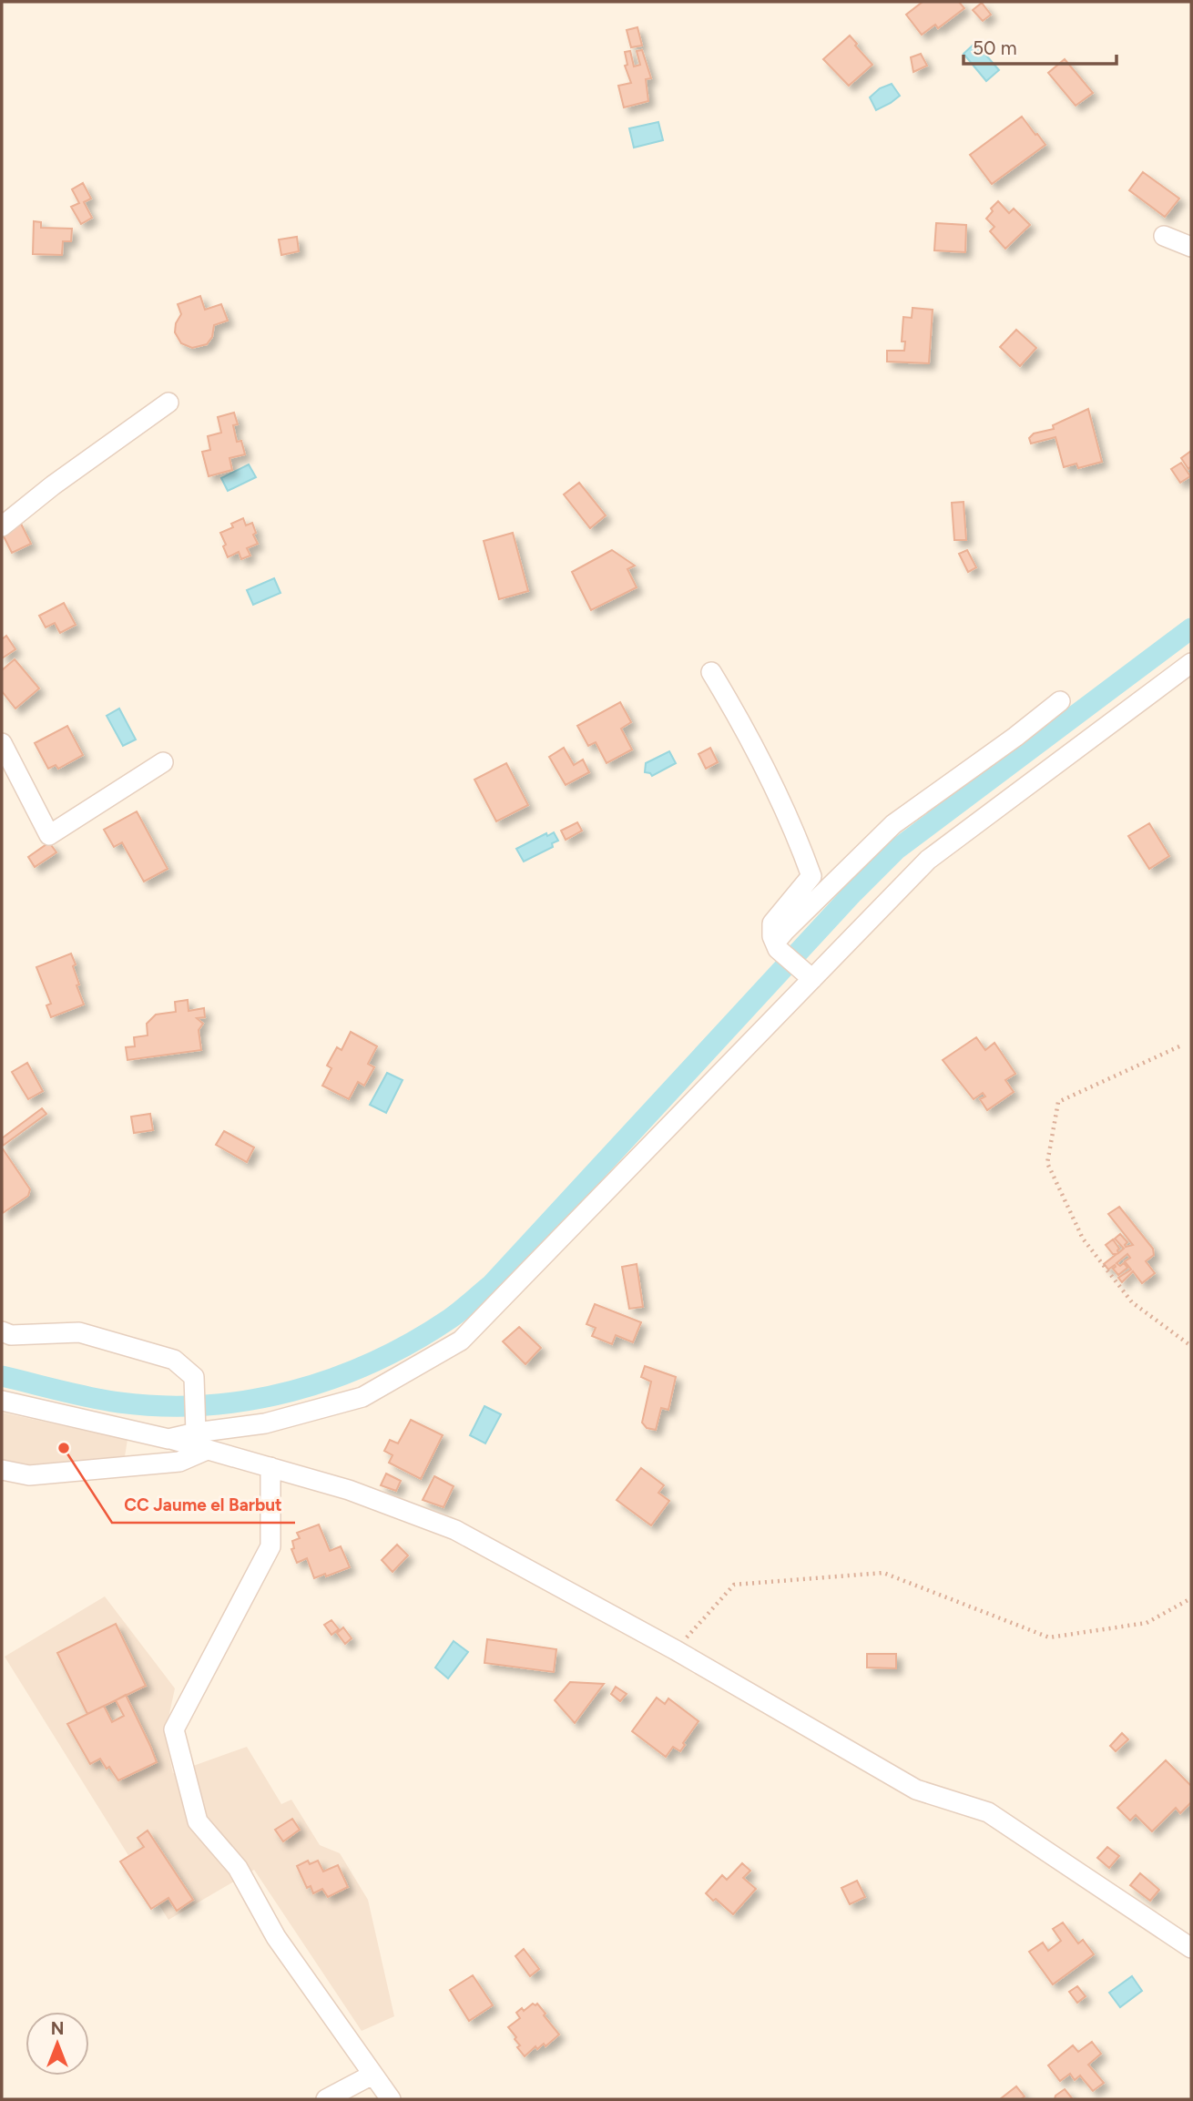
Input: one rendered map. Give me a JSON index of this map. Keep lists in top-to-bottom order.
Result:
{
  "places": ["CC Jaume el Barbut"],
  "scale_bar": "50 m",
  "north": "top"
}
